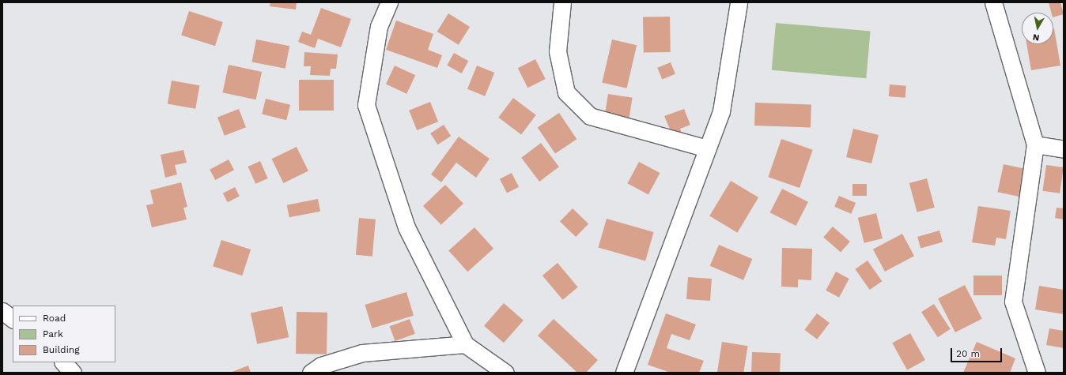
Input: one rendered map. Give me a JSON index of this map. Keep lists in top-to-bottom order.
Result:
{
  "legend": ["Road", "Park", "Building"],
  "scale_bar": "20 m",
  "north": "bottom"
}
